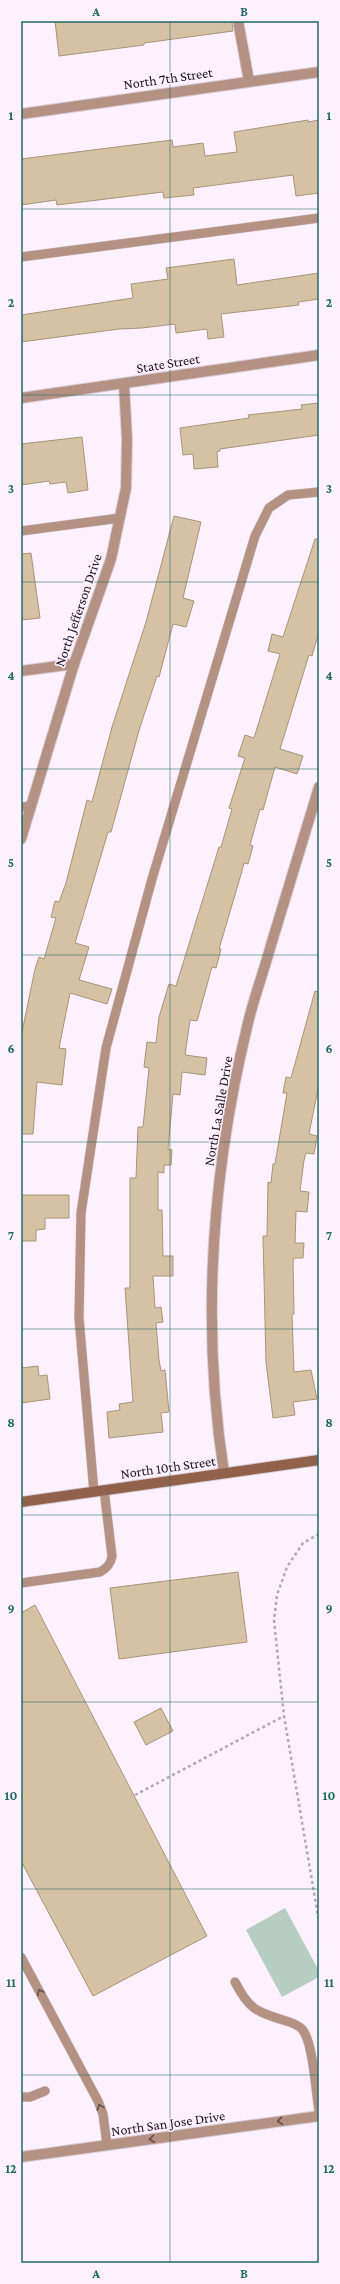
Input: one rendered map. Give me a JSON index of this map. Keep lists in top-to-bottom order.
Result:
{
  "streets": {
    "main road": ["North 10th Street"],
    "street": [
      "North 7th Street",
      "State Street",
      "North Jefferson Drive",
      "North La Salle Drive",
      "North San Jose Drive"
    ]
  },
  "crossings": [
    ["State Street", "North Jefferson Drive"],
    ["North La Salle Drive", "North 10th Street"]
  ],
  "one_way": ["North San Jose Drive"],
  "grid": {
    "columns": ["A", "B"],
    "rows": [
      "1",
      "2",
      "3",
      "4",
      "5",
      "6",
      "7",
      "8",
      "9",
      "10",
      "11",
      "12"
    ]
  }
}
